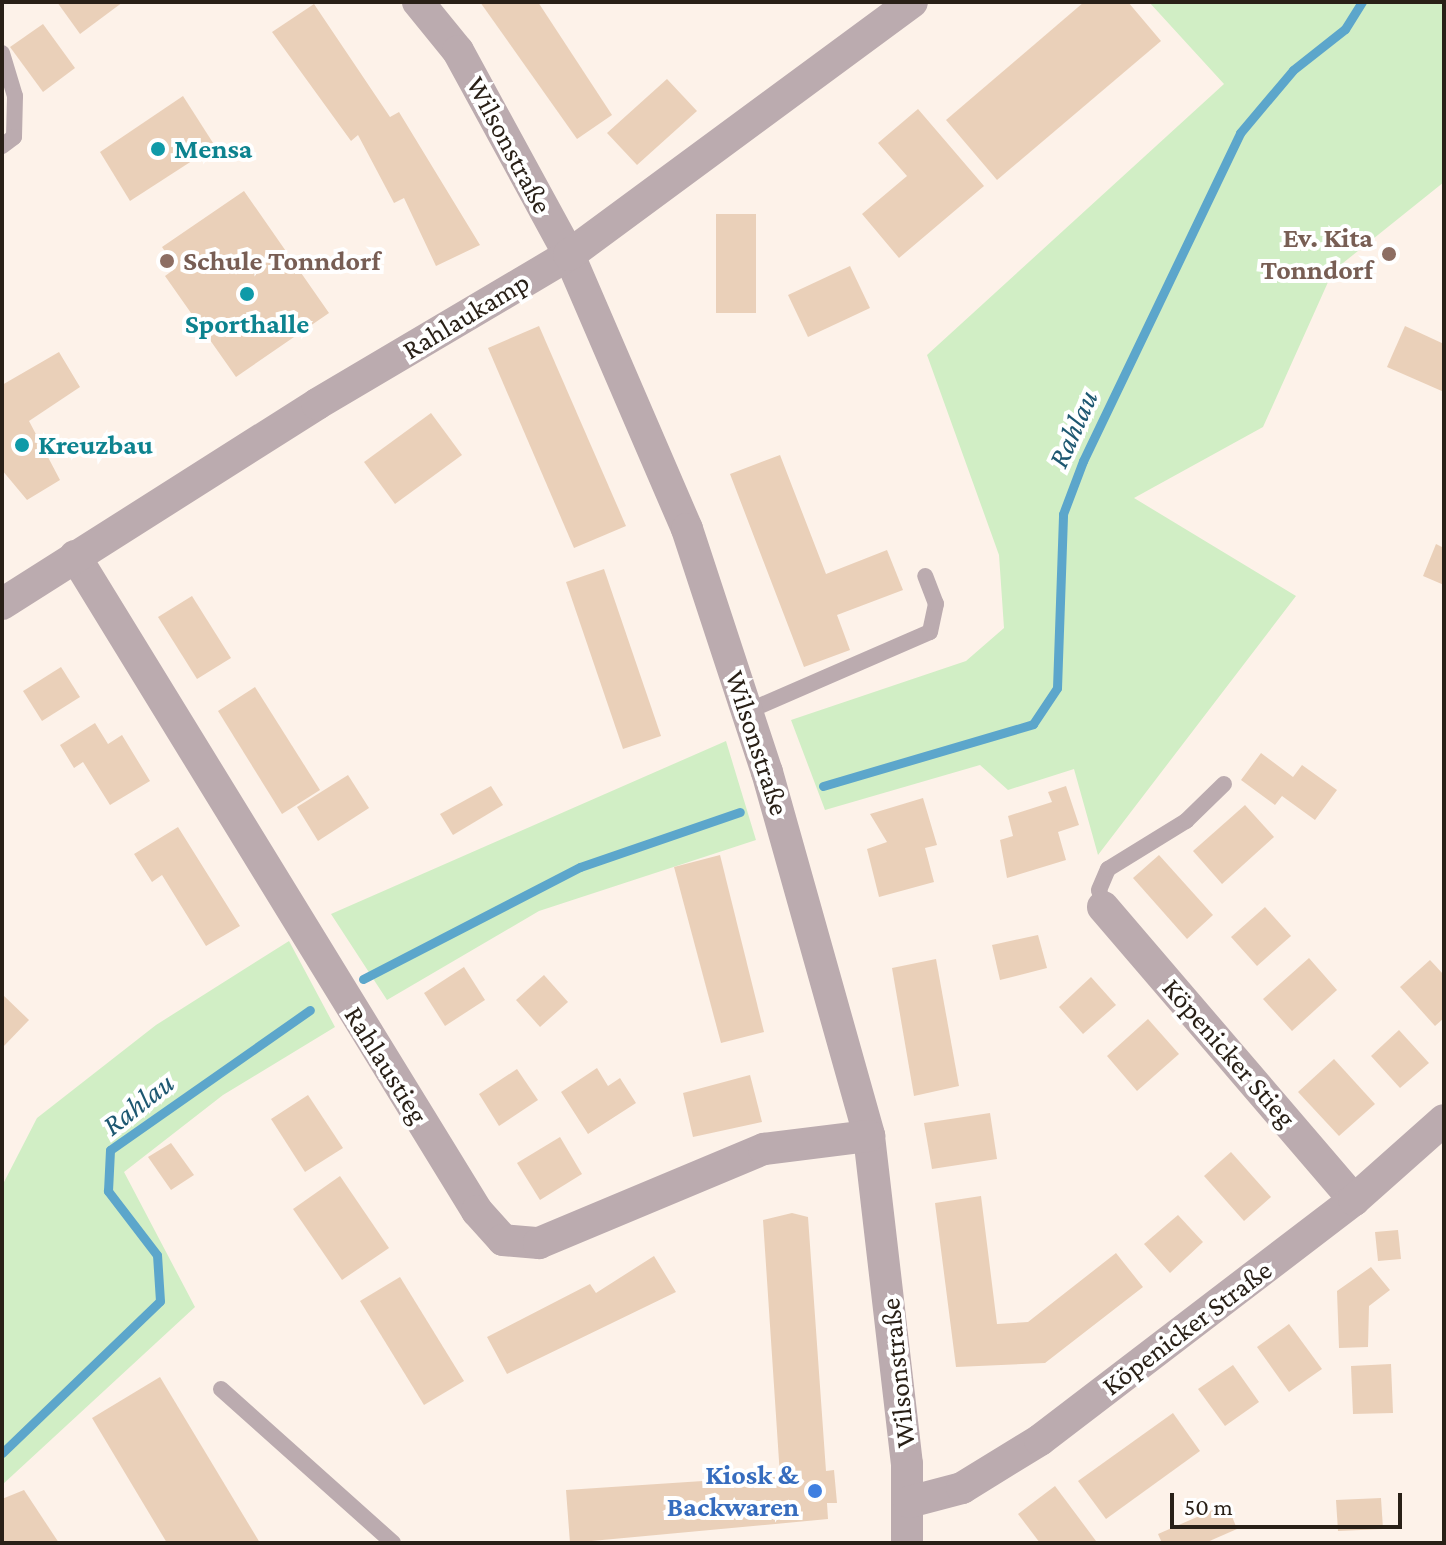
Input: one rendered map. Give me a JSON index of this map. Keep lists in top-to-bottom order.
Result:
{
  "streets": {
    "street": [
      "Wilsonstraße",
      "Rahlaukamp",
      "Köpenicker Stieg",
      "Rahlaustieg",
      "Köpenicker Straße"
    ]
  },
  "crossings": [
    ["Wilsonstraße", "Rahlaukamp"],
    ["Wilsonstraße", "Rahlaustieg"],
    ["Wilsonstraße", "Köpenicker Straße"],
    ["Rahlaukamp", "Rahlaustieg"],
    ["Köpenicker Stieg", "Köpenicker Straße"]
  ],
  "water": ["Rahlau"],
  "places": [
    "Mensa",
    "Ev. Kita Tonndorf",
    "Schule Tonndorf",
    "Sporthalle",
    "Kreuzbau",
    "Kiosk & Backwaren"
  ],
  "scale_bar": "50 m"
}
